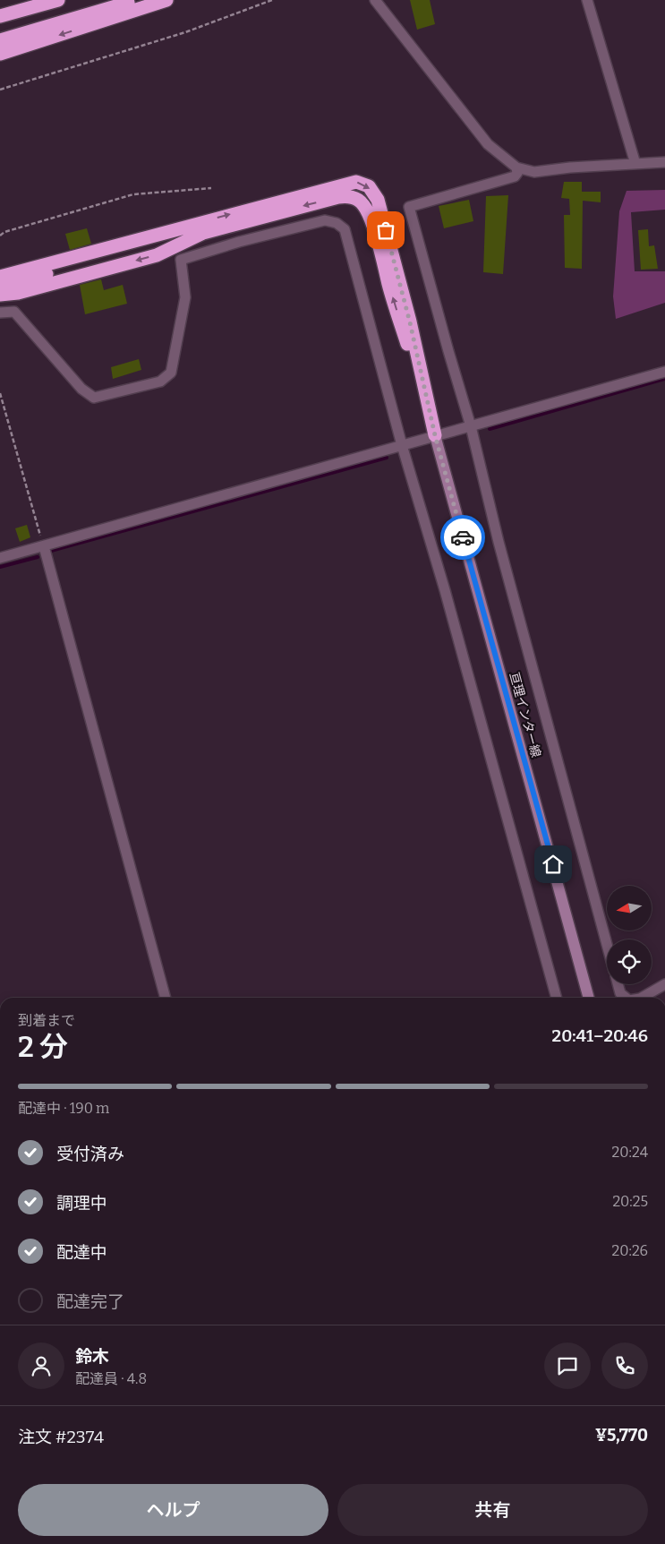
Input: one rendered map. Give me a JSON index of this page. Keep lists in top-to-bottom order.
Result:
{
  "streets": {
    "main road": ["亘理インター線"]
  },
  "north": "left",
  "page": {
    "heading": ["2 分", "到着まで", "20:41–20:46"],
    "panel": [
      "鈴木",
      "配達員 · 4.8",
      "注文 #2374",
      "¥5,770"
    ],
    "bar": "配達中 · 190 m",
    "list": [
      ["受付済み", "20:24"],
      ["調理中", "20:25"],
      ["配達中", "20:26"],
      "配達完了"
    ],
    "buttons": ["ヘルプ", "共有"]
  }
}
